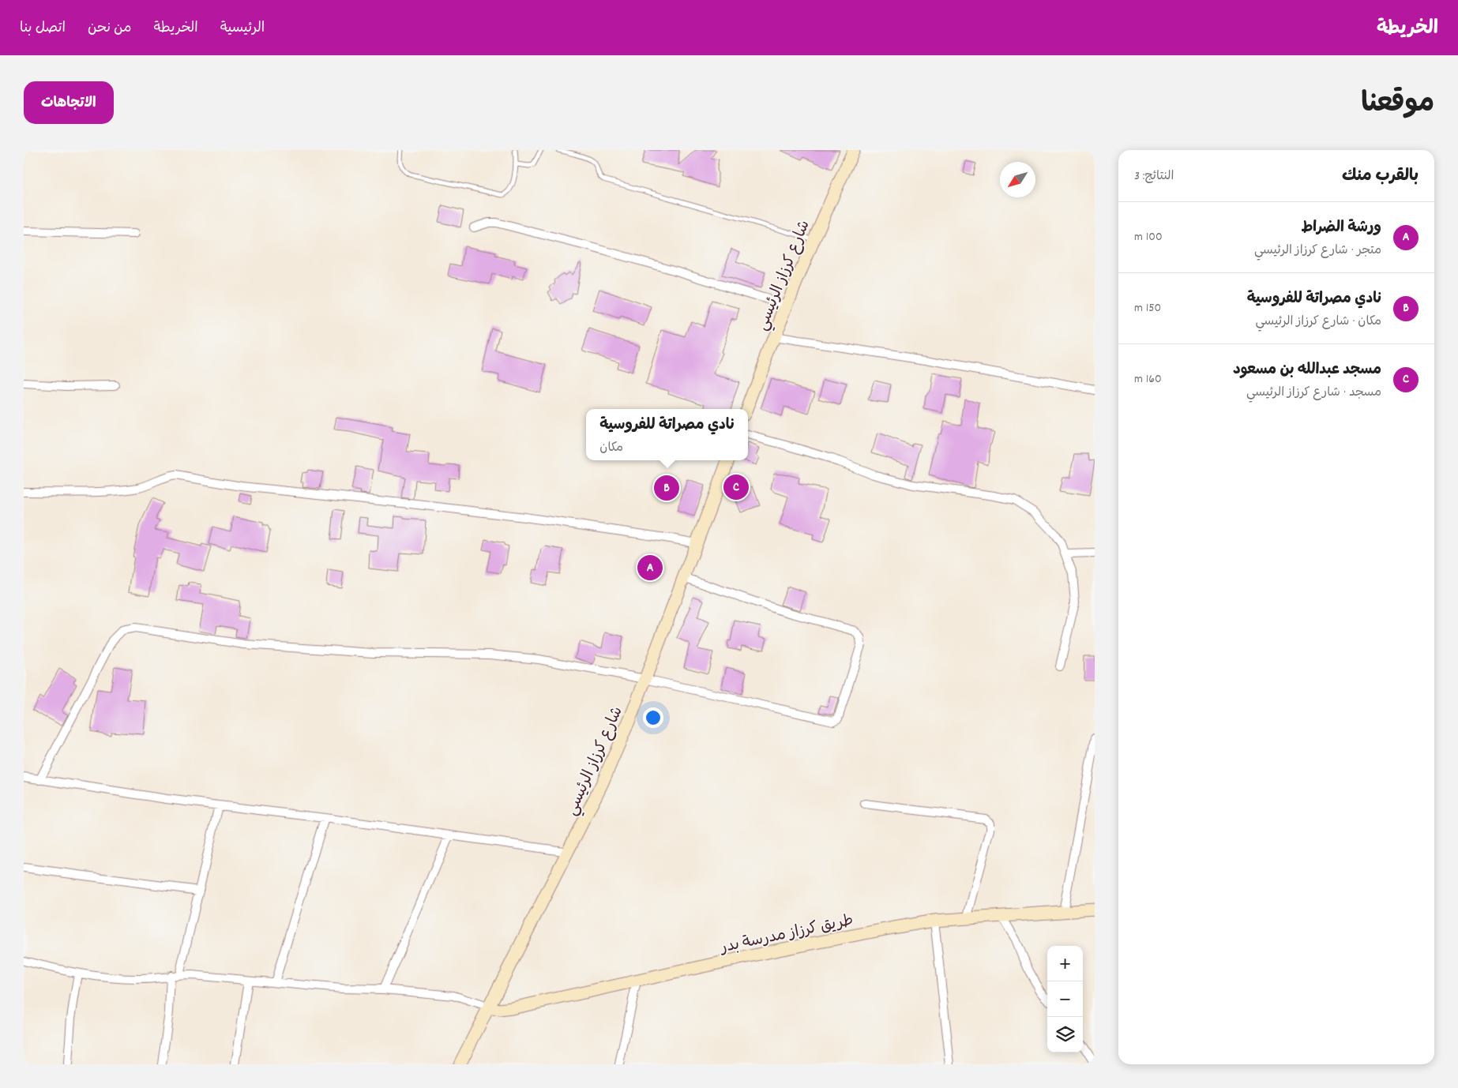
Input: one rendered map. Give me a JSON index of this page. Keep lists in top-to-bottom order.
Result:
{
  "streets": {
    "street": ["شارع كرزاز الرئيسي", "طريق كرزاز مدرسة بدر"]
  },
  "crossings": [
    ["شارع كرزاز الرئيسي", "طريق كرزاز مدرسة بدر"]
  ],
  "north": "bottom left",
  "page": {
    "header": "الخريطة",
    "nav": [
      "الرئيسية",
      "الخريطة",
      "من نحن",
      "اتصل بنا"
    ],
    "title": "موقعنا",
    "buttons": "الاتجاهات",
    "heading": ["بالقرب منك", "النتائج: 3"],
    "list": [
      {
        "mark": "A",
        "name": "ورشة الضراط",
        "note": "متجر · شارع كرزاز الرئيسي",
        "value": "100 m"
      },
      {
        "mark": "B",
        "name": "نادي مصراتة للفروسية",
        "note": "مكان · شارع كرزاز الرئيسي",
        "value": "150 m"
      },
      {
        "mark": "C",
        "name": "مسجد عبدالله بن مسعود",
        "note": "مسجد · شارع كرزاز الرئيسي",
        "value": "160 m"
      }
    ],
    "popup": ["نادي مصراتة للفروسية", "مكان"],
    "pins": ["C", "B", "A"],
    "map_buttons": ["+", "−"]
  }
}
